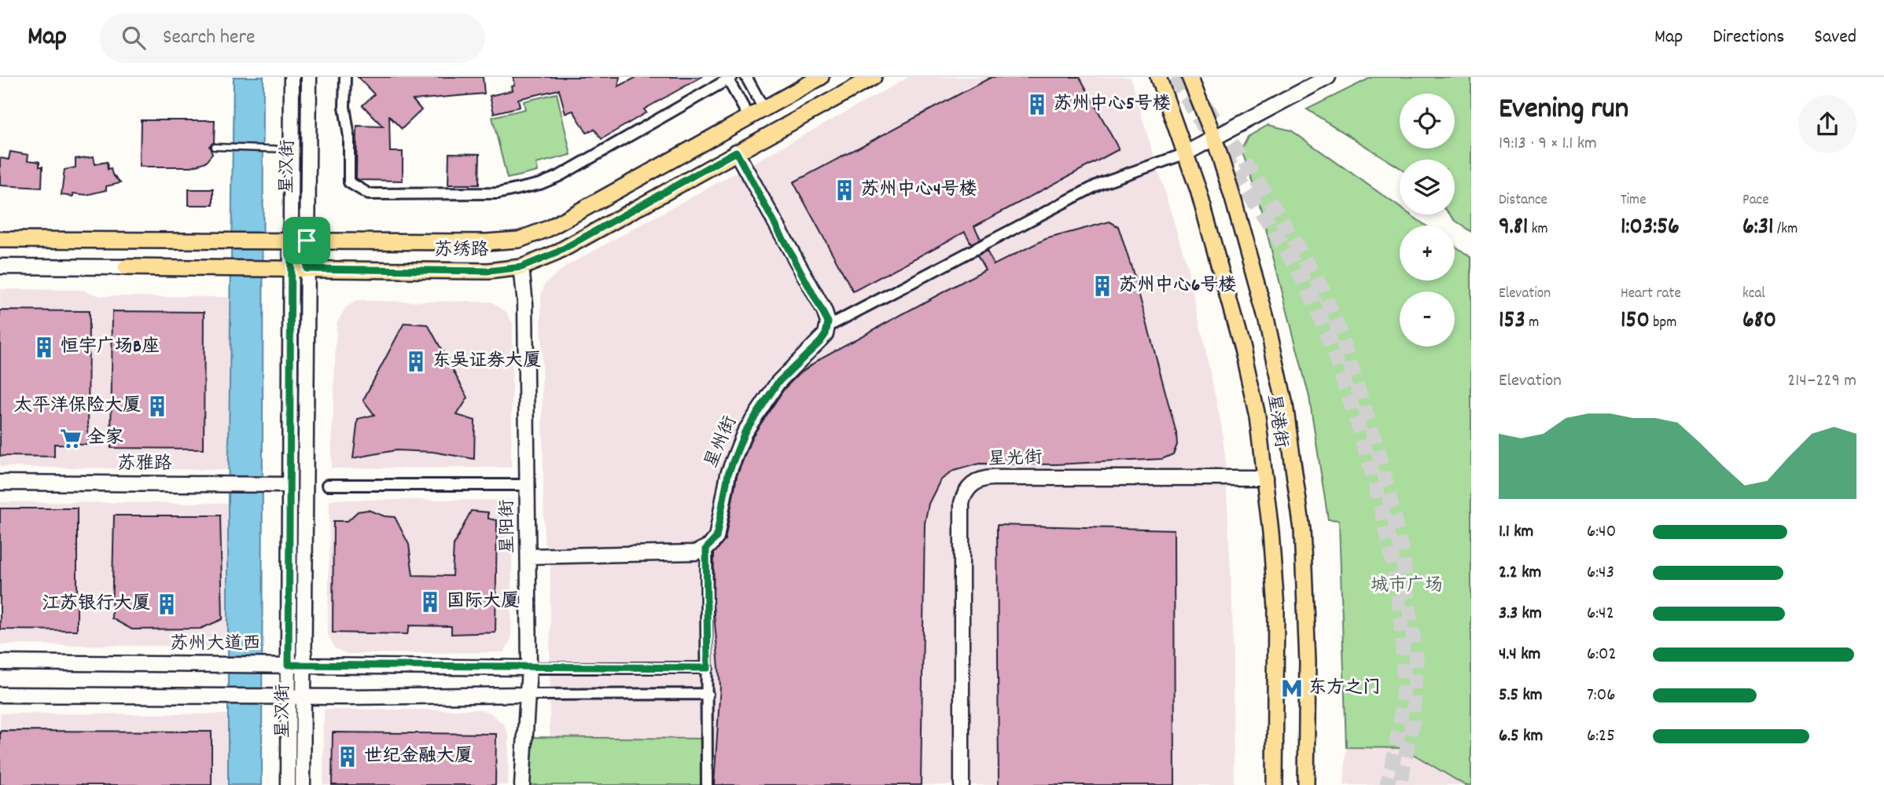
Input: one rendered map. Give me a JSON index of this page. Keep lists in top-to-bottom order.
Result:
{
  "streets": {
    "main road": [
      "星汉街",
      "苏绣路",
      "星港街",
      "星州街",
      "星光街",
      "苏雅路",
      "星阳街",
      "苏州大道西"
    ]
  },
  "crossings": [
    ["星汉街", "苏绣路"],
    ["星汉街", "苏雅路"],
    ["星汉街", "苏州大道西"],
    ["苏绣路", "星阳街"],
    ["星港街", "星光街"],
    ["星阳街", "苏州大道西"]
  ],
  "parks": ["城市广场"],
  "places": {
    "building": [
      "苏州中心5号楼",
      "苏州中心4号楼",
      "苏州中心6号楼",
      "恒宇广场B座",
      "东吴证券大厦",
      "太平洋保险大厦",
      "国际大厦",
      "江苏银行大厦",
      "世纪金融大厦"
    ],
    "supermarket": ["全家"],
    "metro station": ["东方之门"]
  },
  "page": {
    "header": "Map",
    "search": "Search here",
    "nav": ["Map", "Directions", "Saved"],
    "heading": ["Evening run", "19:13 · 9 × 1.1 km"],
    "map_buttons": ["+", "−"],
    "stats": [
      ["Distance", "9.81 km"],
      ["Time", "1:03:56"],
      ["Pace", "6:31 /km"],
      ["Elevation", "153 m"],
      ["Heart rate", "150 bpm"],
      ["kcal", "680"]
    ],
    "chart": ["Elevation", "214–229 m"],
    "list": [
      {
        "name": "1.1 km",
        "note": "6:40"
      },
      {
        "name": "2.2 km",
        "note": "6:43"
      },
      {
        "name": "3.3 km",
        "note": "6:42"
      },
      {
        "name": "4.4 km",
        "note": "6:02"
      },
      {
        "name": "5.5 km",
        "note": "7:06"
      },
      {
        "name": "6.5 km",
        "note": "6:25"
      }
    ]
  }
}
